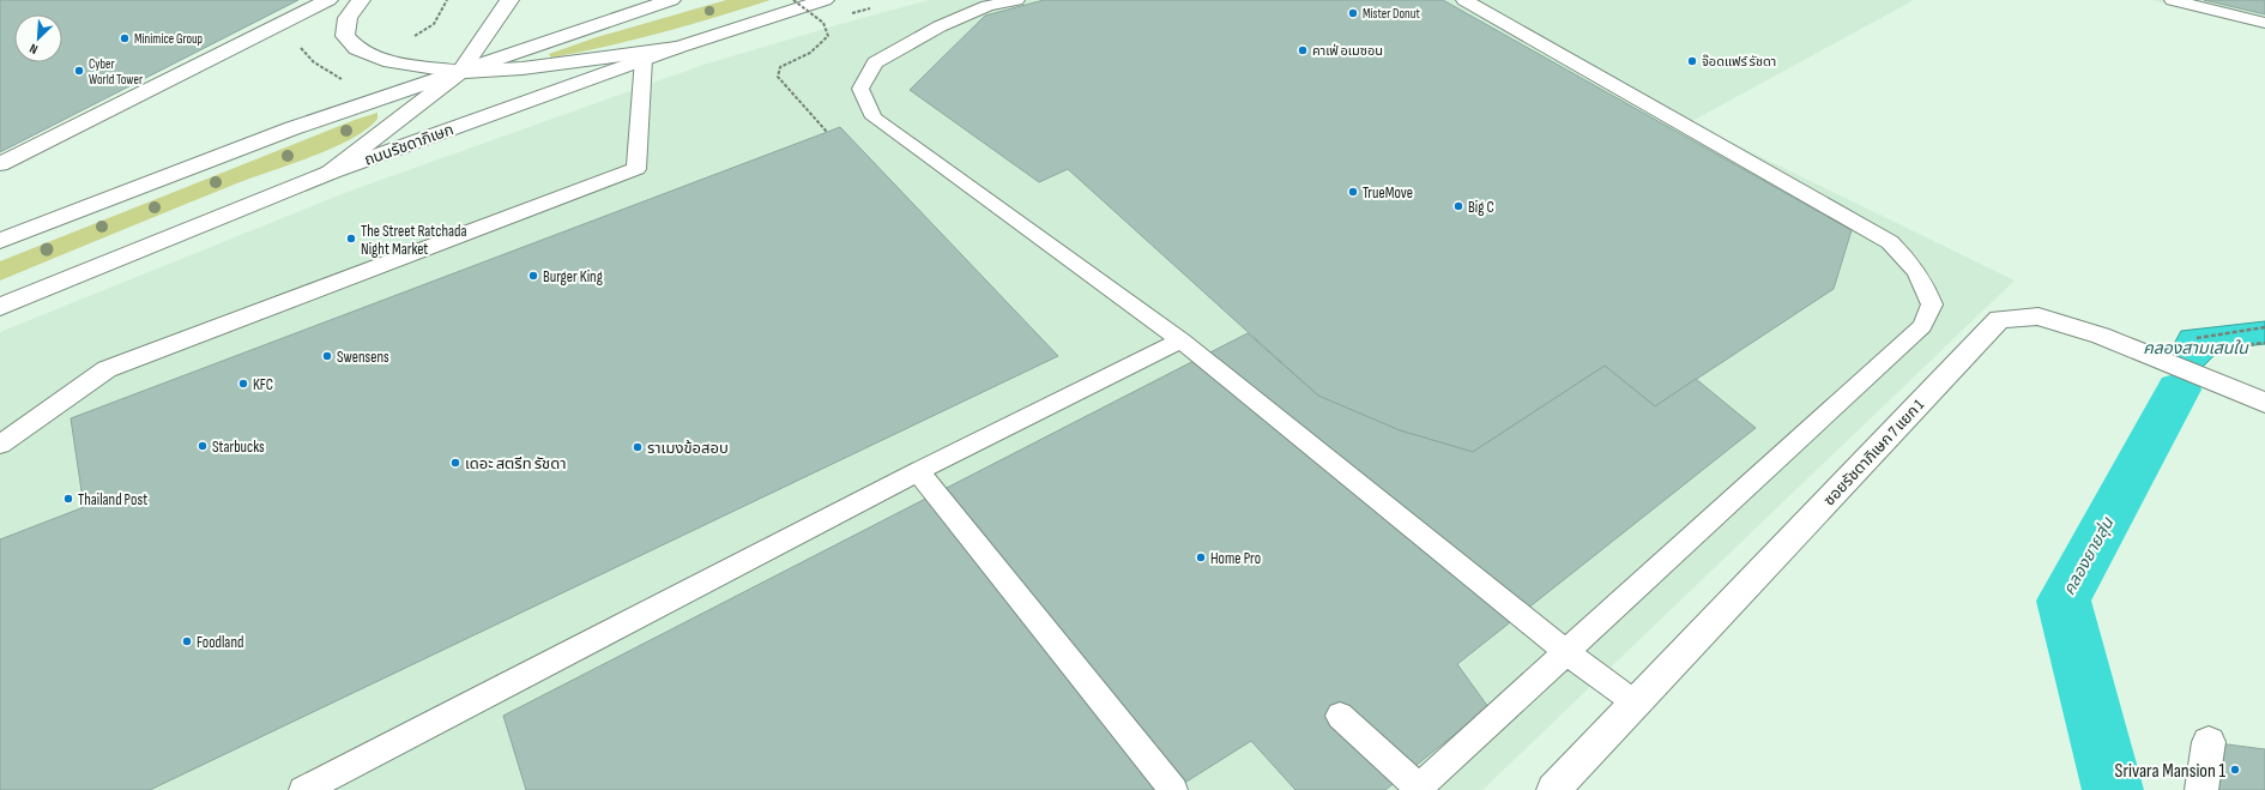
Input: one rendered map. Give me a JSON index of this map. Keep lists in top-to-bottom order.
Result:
{
  "streets": {
    "street": ["ถนนรัชดาภิเษก", "ซอยรัชดาภิเษก 7 แยก 1"]
  },
  "water": ["คลองสามเสนใน", "คลองยายสุ่น"],
  "places": [
    "Mister Donut",
    "Minimice Group",
    "คาเฟ่ อเมซอน",
    "จ๊อดแฟร์ รัชดา",
    "Cyber World Tower",
    "TrueMove",
    "Big C",
    "The Street Ratchada Night Market",
    "Burger King",
    "Swensens",
    "KFC",
    "Starbucks",
    "ราเมงข้อสอบ",
    "เดอะ สตรีท รัชดา",
    "Thailand Post",
    "Home Pro",
    "Foodland",
    "Srivara Mansion 1"
  ],
  "north": "bottom left"
}
